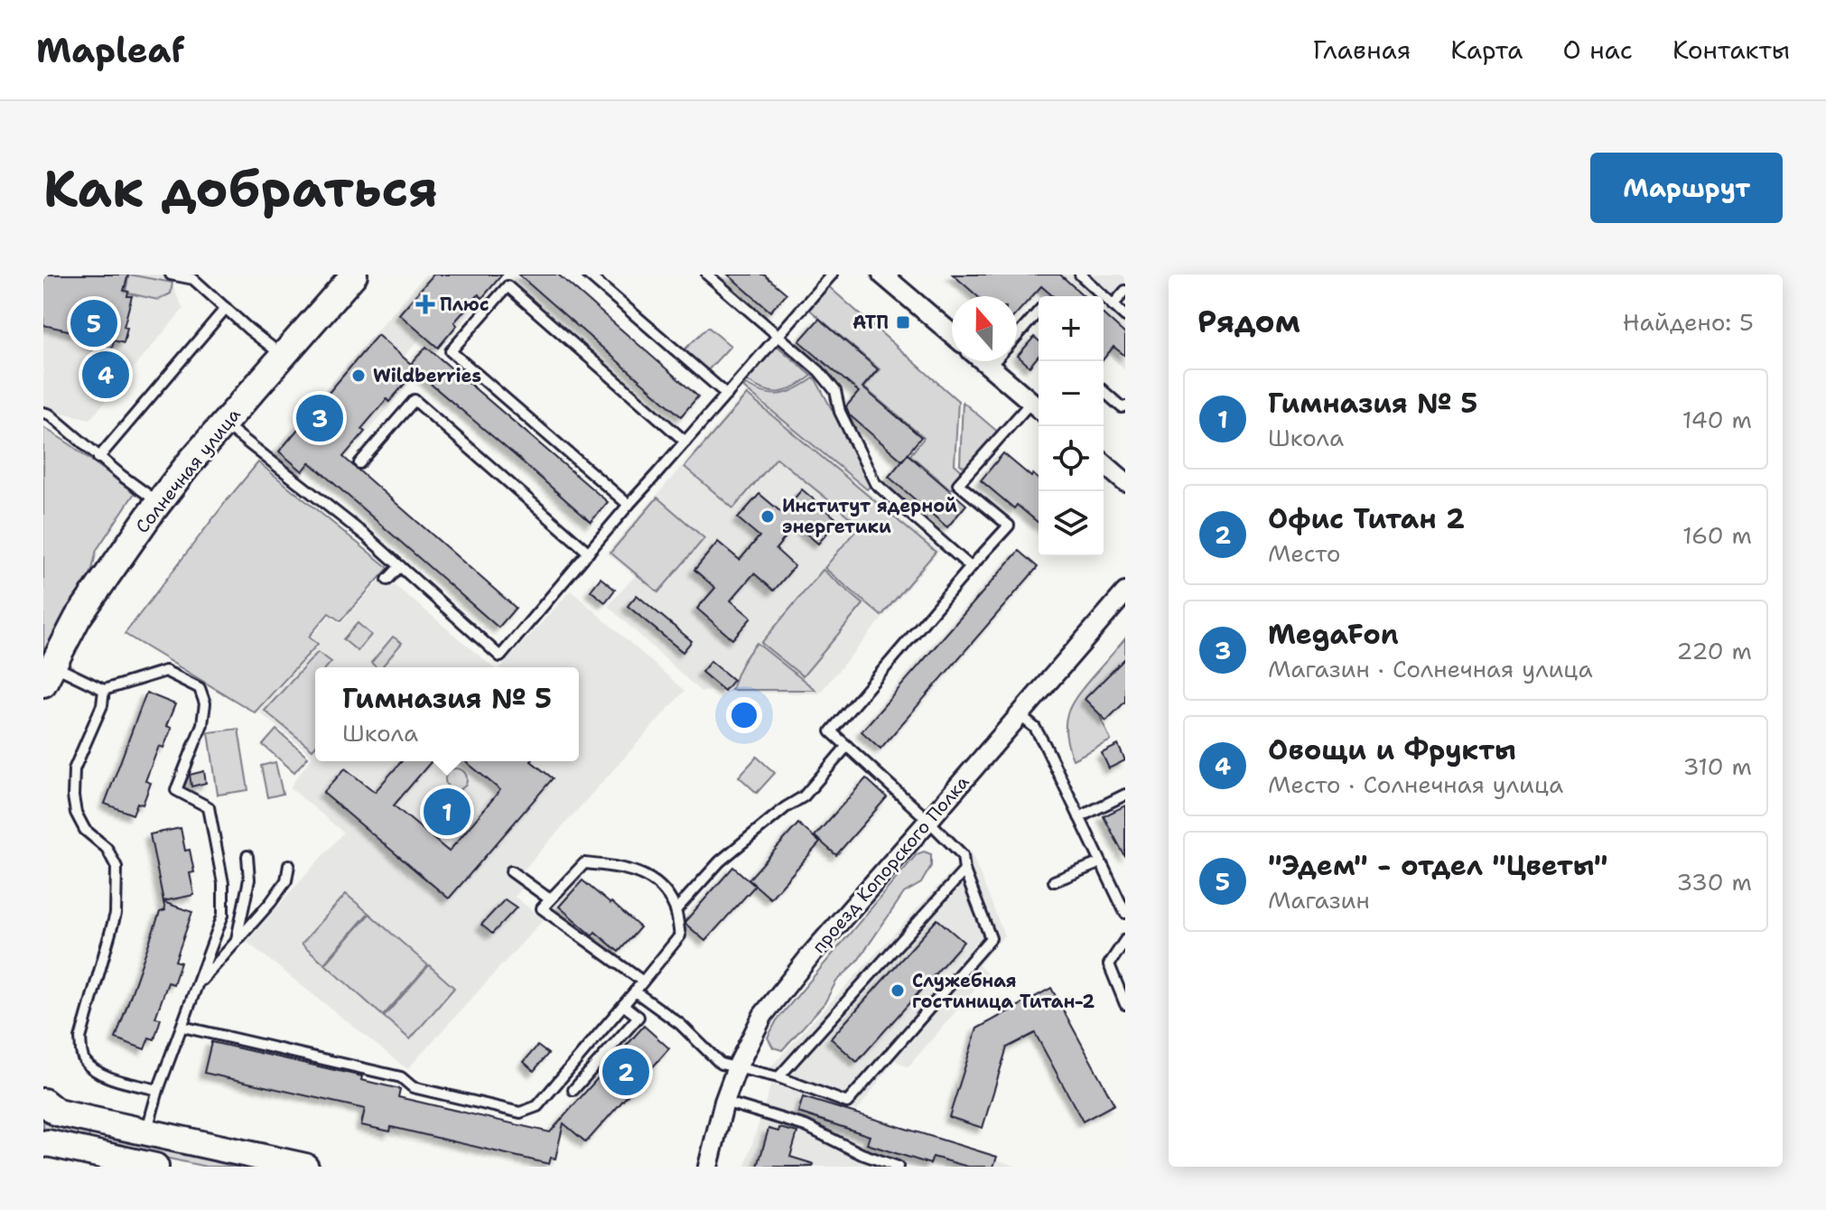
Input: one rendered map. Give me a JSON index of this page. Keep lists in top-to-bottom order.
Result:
{
  "streets": {
    "street": ["Солнечная улица", "проезд Копорского Полка"]
  },
  "places": {
    "health": ["Плюс"],
    "transit": ["АТП"],
    "other": ["Wildberries", "Институт ядерной энергетики", "Служебная гостиница Титан-2"]
  },
  "north": "top",
  "page": {
    "header": "Mapleaf",
    "nav": [
      "Главная",
      "Карта",
      "О нас",
      "Контакты"
    ],
    "buttons": "Маршрут",
    "title": "Как добраться",
    "heading": ["Рядом", "Найдено: 5"],
    "map_buttons": ["+", "−"],
    "pins": [
      "5",
      "4",
      "3",
      "1",
      "2"
    ],
    "list": [
      {
        "mark": "1",
        "name": "Гимназия № 5",
        "note": "Школа",
        "value": "140 m"
      },
      {
        "mark": "2",
        "name": "Офис Титан 2",
        "note": "Место",
        "value": "160 m"
      },
      {
        "mark": "3",
        "name": "MegaFon",
        "note": "Магазин · Солнечная улица",
        "value": "220 m"
      },
      {
        "mark": "4",
        "name": "Овощи и Фрукты",
        "note": "Место · Солнечная улица",
        "value": "310 m"
      },
      {
        "mark": "5",
        "name": "\"Эдем\" - отдел \"Цветы\"",
        "note": "Магазин",
        "value": "330 m"
      }
    ],
    "popup": ["Гимназия № 5", "Школа"]
  }
}
